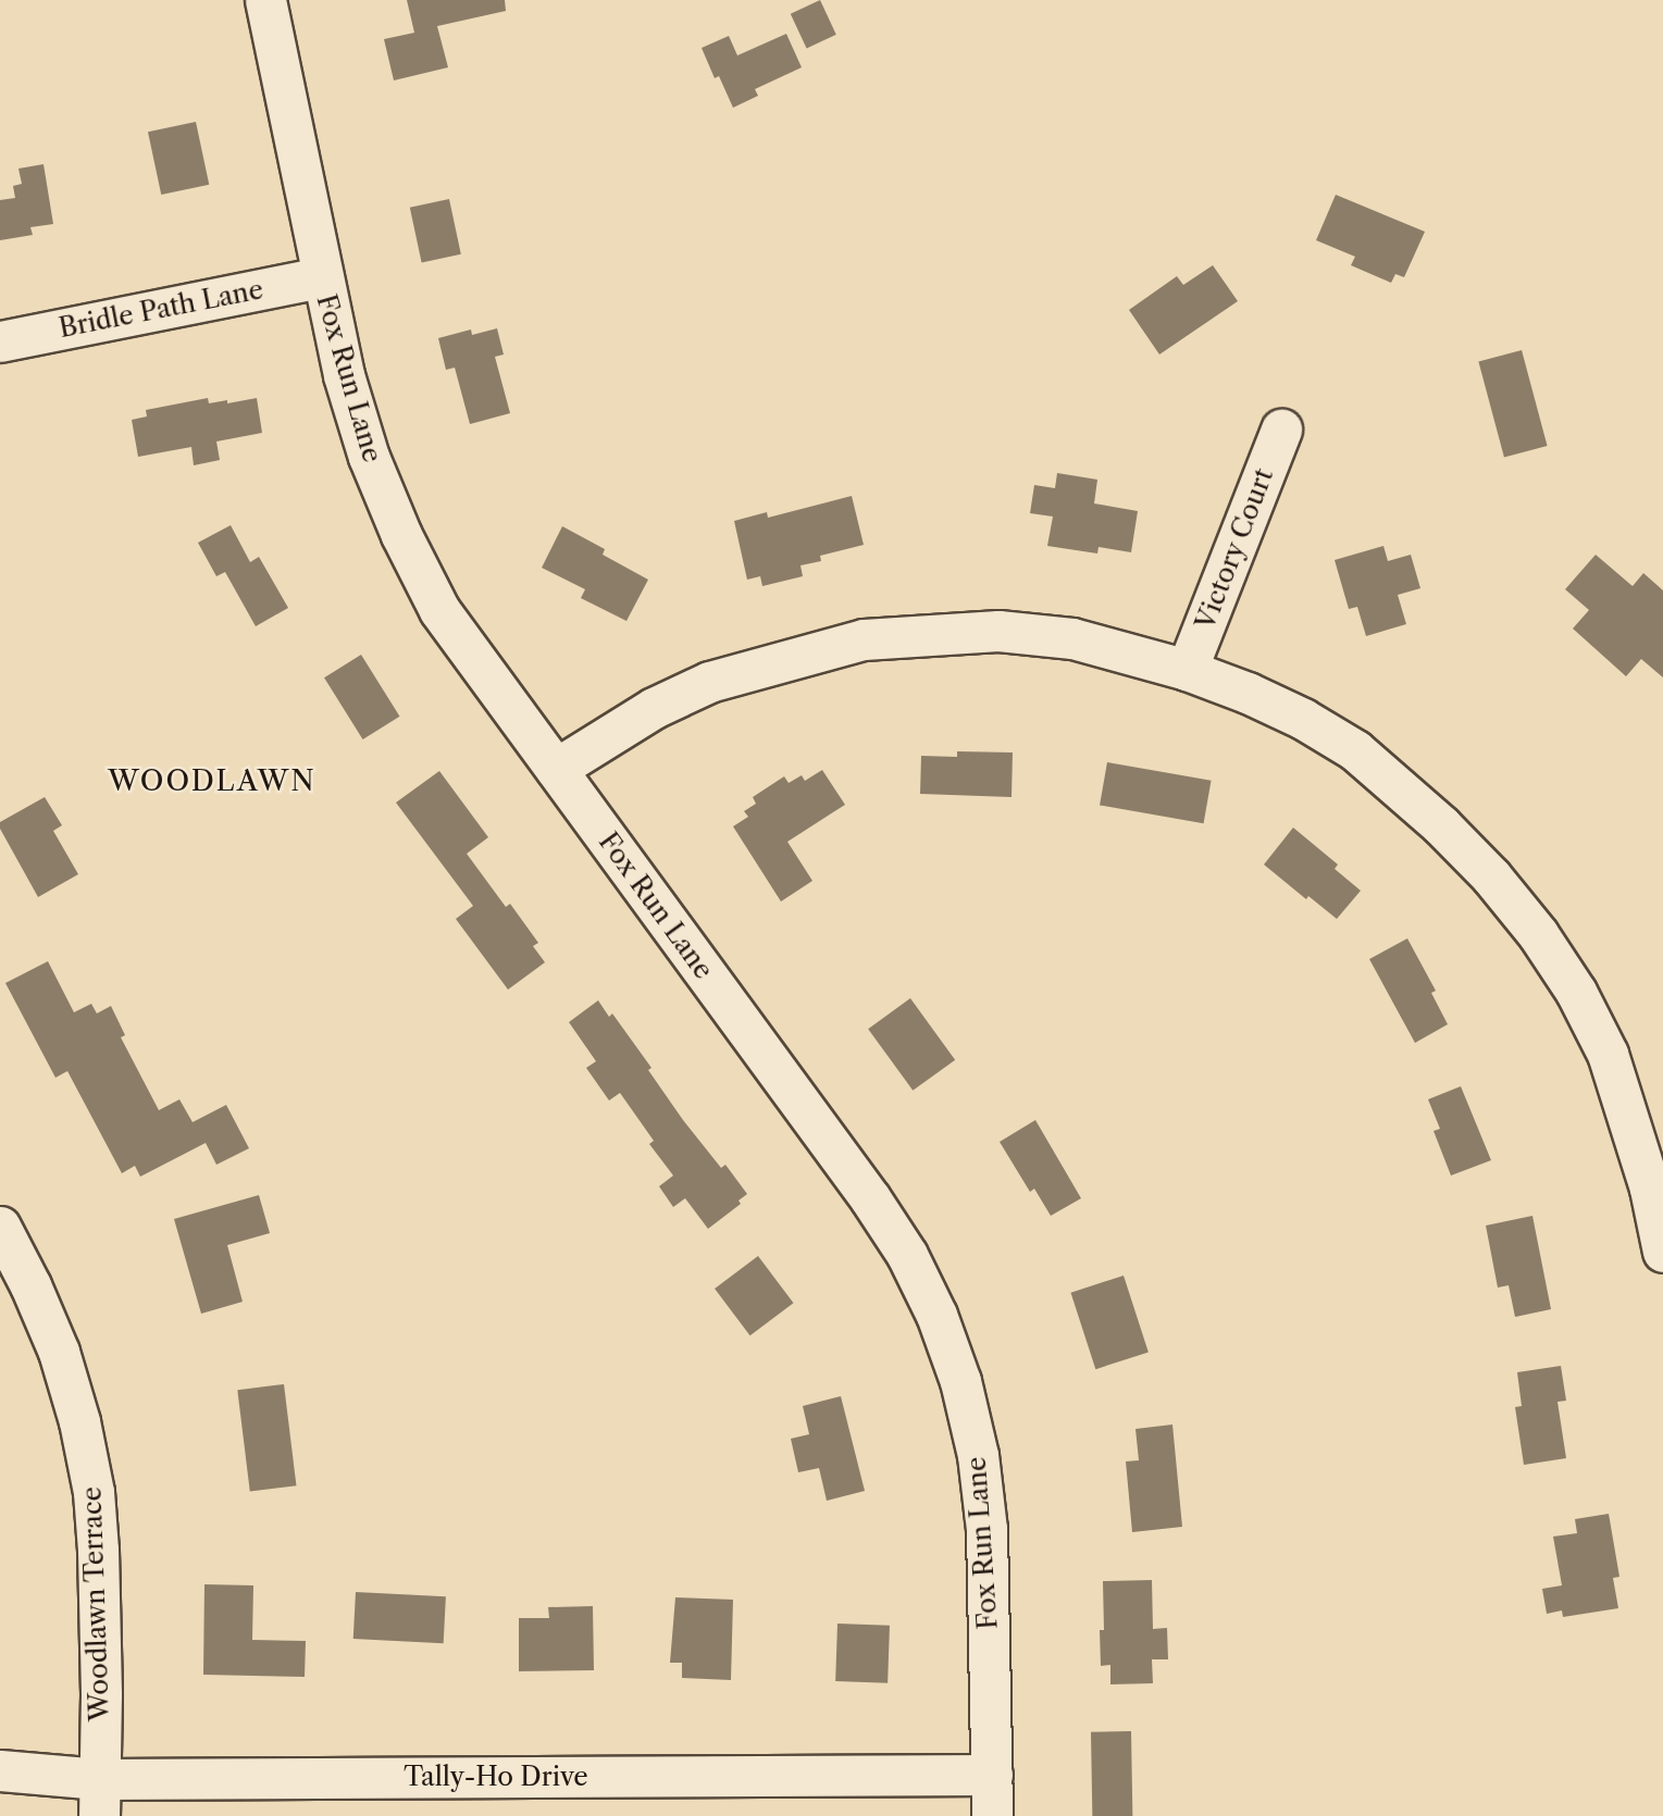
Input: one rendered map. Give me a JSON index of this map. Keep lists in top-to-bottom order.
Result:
{
  "streets": {
    "street": [
      "Bridle Path Lane",
      "Fox Run Lane",
      "Victory Court",
      "Woodlawn Terrace",
      "Tally-Ho Drive"
    ]
  },
  "crossings": [
    ["Bridle Path Lane", "Fox Run Lane"],
    ["Fox Run Lane", "Tally-Ho Drive"],
    ["Woodlawn Terrace", "Tally-Ho Drive"]
  ],
  "districts": ["WOODLAWN"]
}
